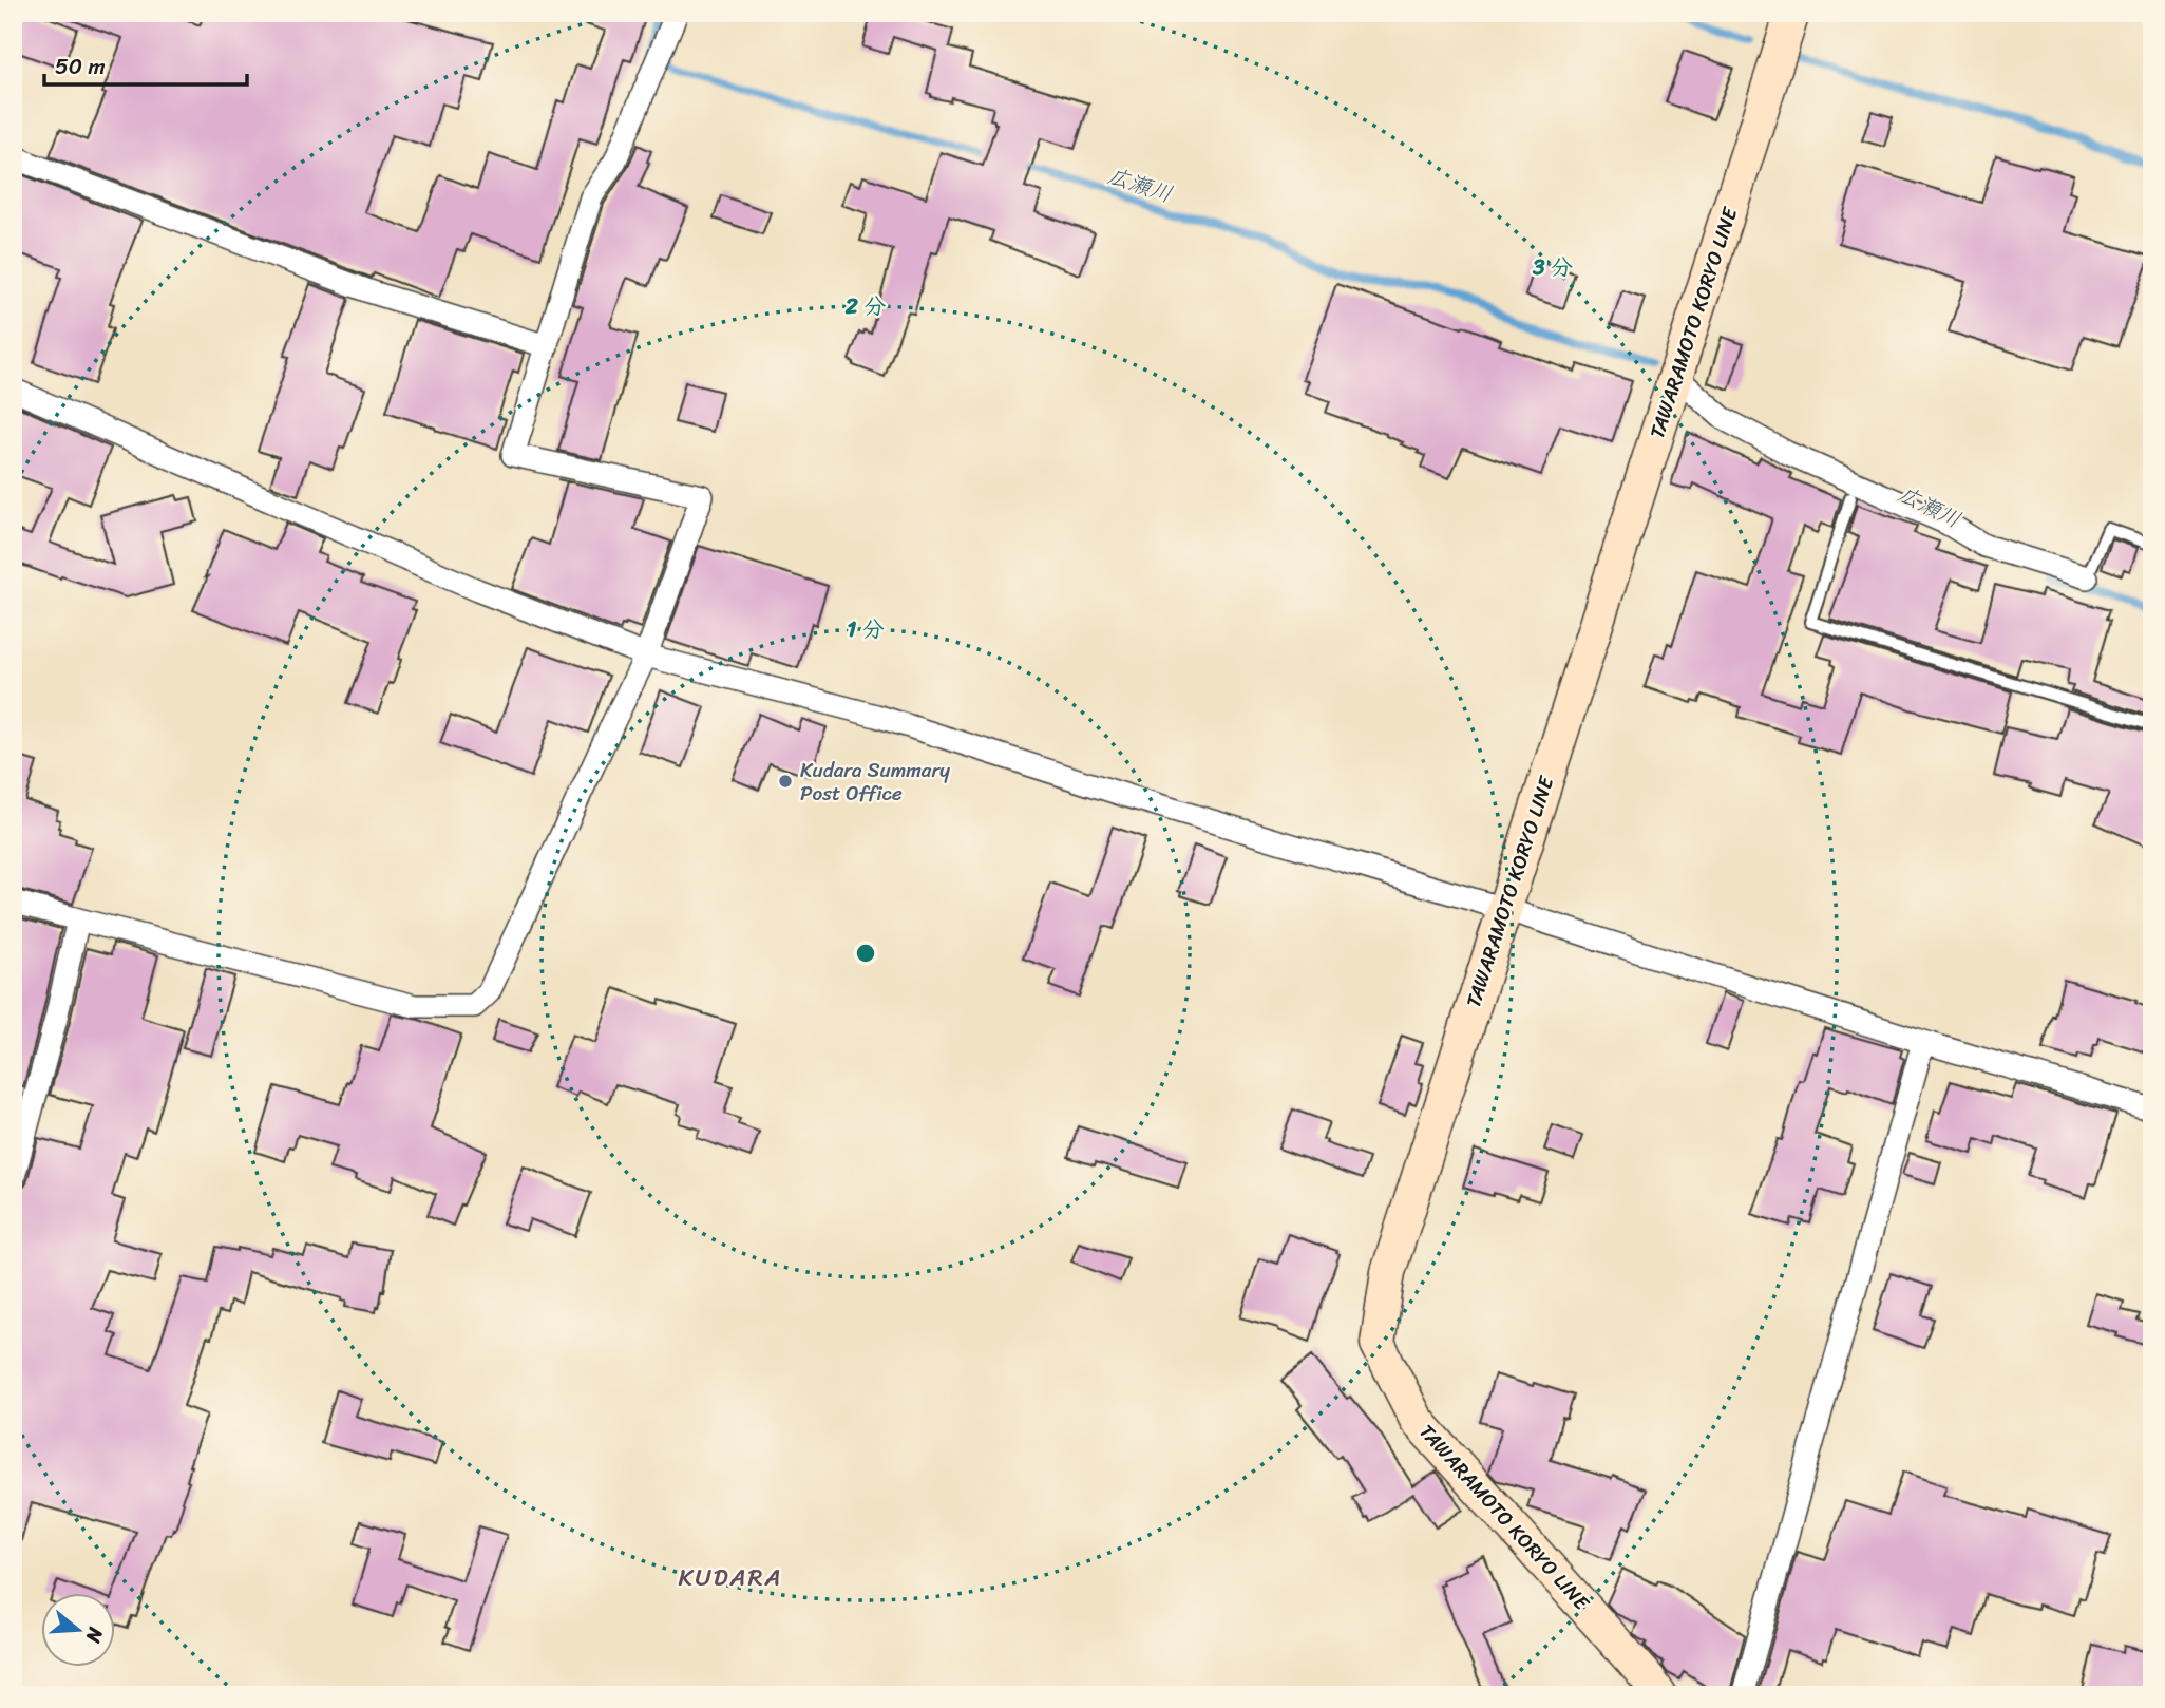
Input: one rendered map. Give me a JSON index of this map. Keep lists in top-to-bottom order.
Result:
{
  "streets": {
    "main road": ["TAWARAMOTO KORYO LINE"]
  },
  "districts": ["KUDARA"],
  "water": ["広瀬川"],
  "places": ["Kudara Summary Post Office"],
  "scale_bar": "50 m",
  "north": "right",
  "rings": ["3 分", "2 分", "1 分"]
}
